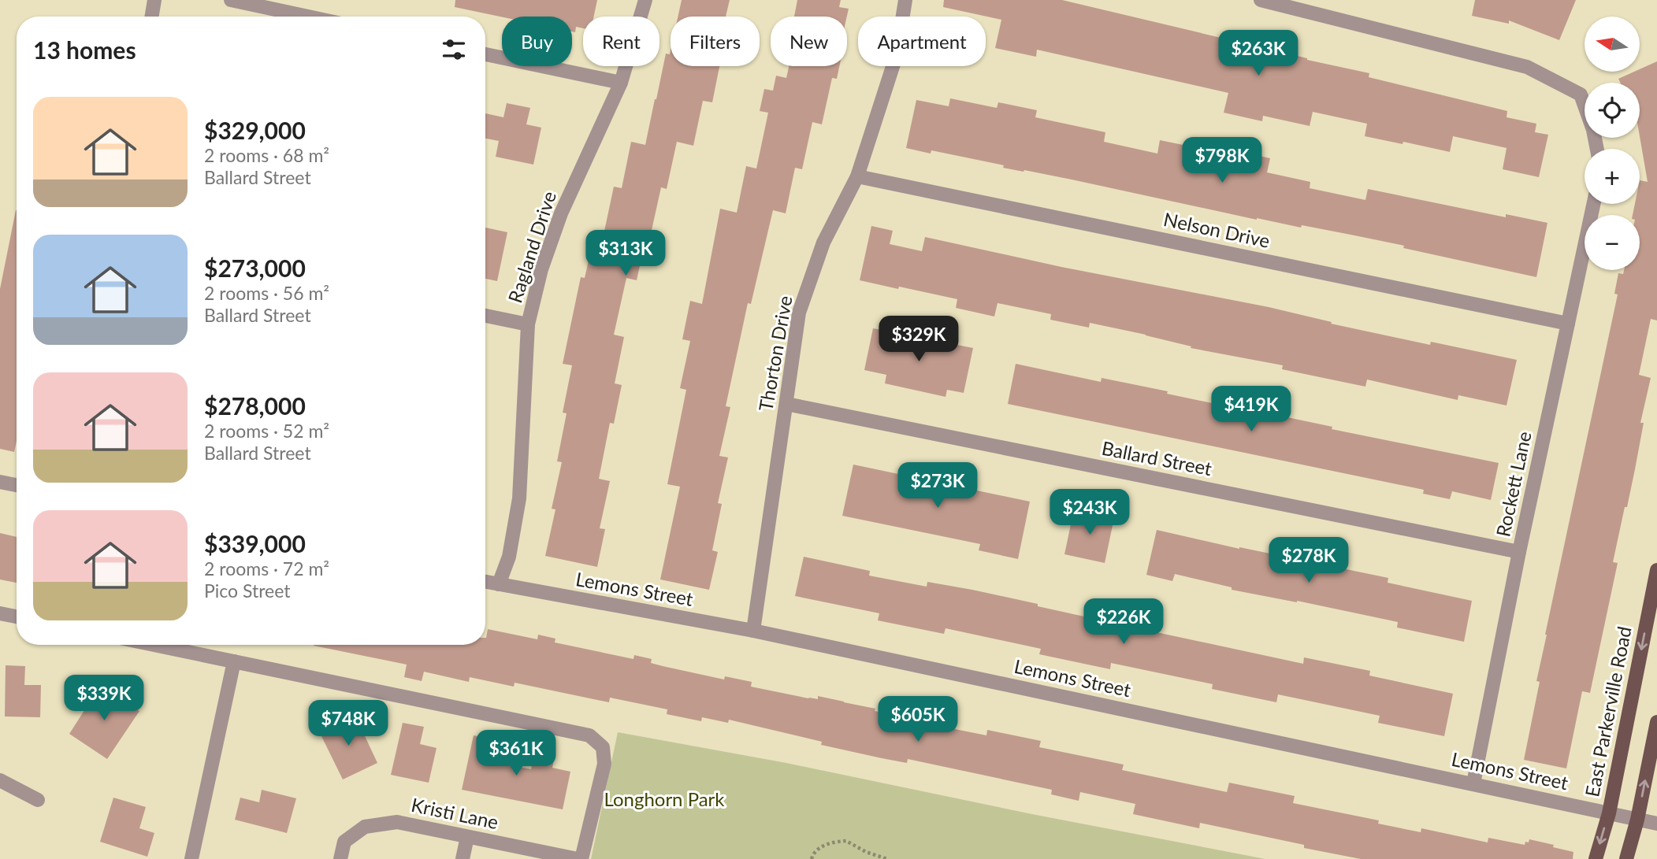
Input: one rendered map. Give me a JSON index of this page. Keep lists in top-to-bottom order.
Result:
{
  "streets": {
    "main road": ["East Parkerville Road"],
    "street": [
      "Nelson Drive",
      "Ragland Drive",
      "Thorton Drive",
      "Ballard Street",
      "Rockett Lane",
      "Lemons Street",
      "Kristi Lane"
    ]
  },
  "crossings": [
    ["Nelson Drive", "Thorton Drive"],
    ["Nelson Drive", "Rockett Lane"],
    ["Ragland Drive", "Lemons Street"],
    ["Thorton Drive", "Ballard Street"],
    ["Thorton Drive", "Lemons Street"],
    ["Ballard Street", "Rockett Lane"],
    ["Rockett Lane", "Lemons Street"],
    ["Lemons Street", "East Parkerville Road"]
  ],
  "parks": ["Longhorn Park"],
  "north": "left",
  "page": {
    "map_buttons": ["+", "−"],
    "chip": [
      "Buy",
      "Rent",
      "Filters",
      "New",
      "Apartment"
    ],
    "heading": "13 homes",
    "price": [
      "$263K",
      "$798K",
      "$313K",
      "$329K",
      "$419K",
      "$273K",
      "$243K",
      "$278K",
      "$226K",
      "$339K",
      "$605K",
      "$748K",
      "$361K"
    ],
    "list": [
      {
        "name": "$329,000",
        "note": "2 rooms · 68 m² · Ballard Street"
      },
      {
        "name": "$273,000",
        "note": "2 rooms · 56 m² · Ballard Street"
      },
      {
        "name": "$278,000",
        "note": "2 rooms · 52 m² · Ballard Street"
      },
      {
        "name": "$339,000",
        "note": "2 rooms · 72 m² · Pico Street"
      }
    ]
  }
}
